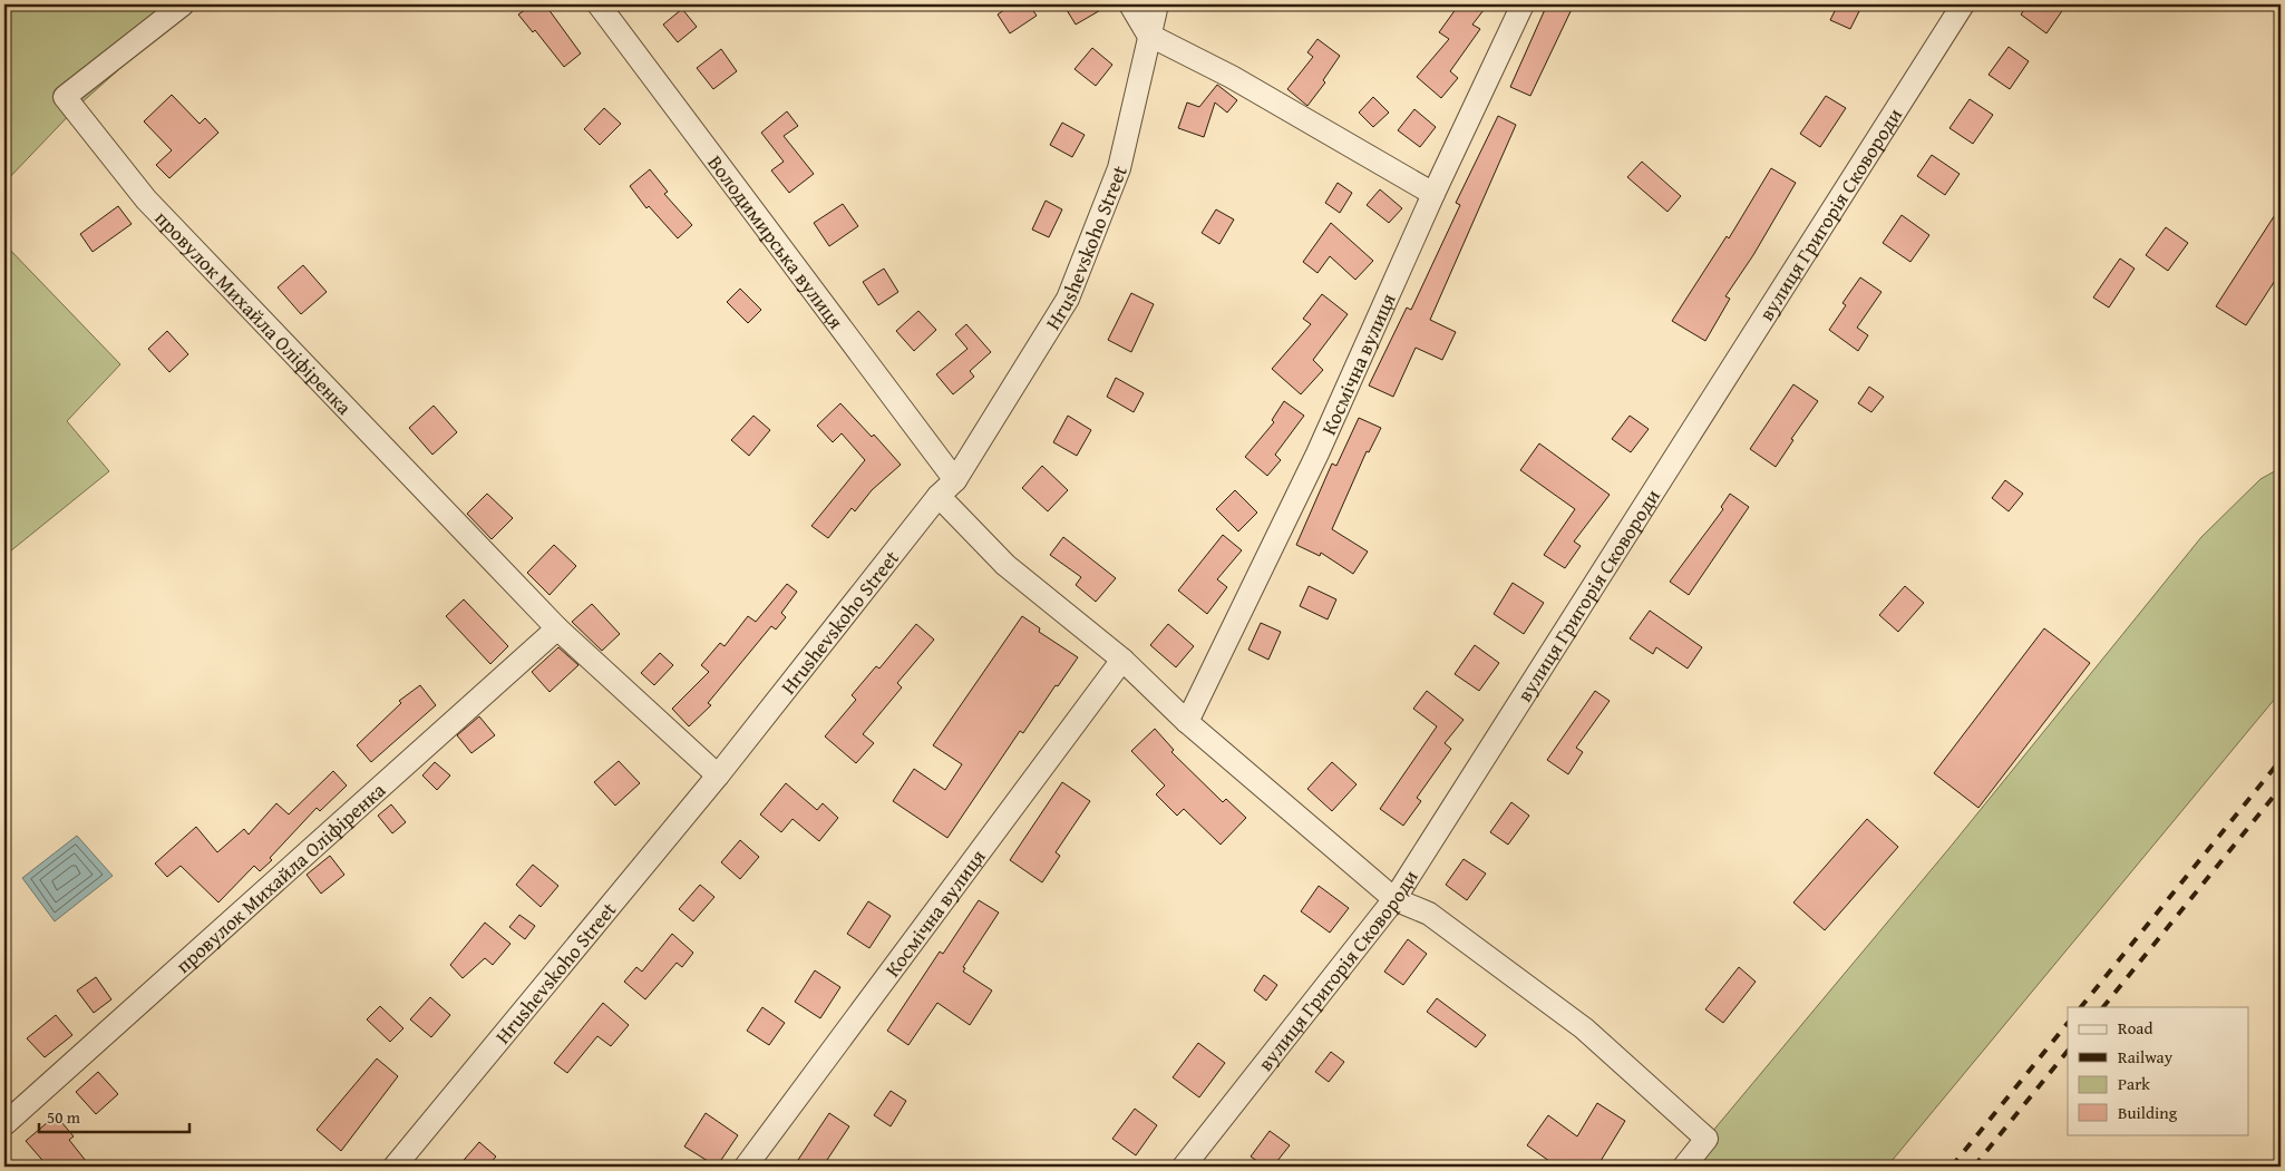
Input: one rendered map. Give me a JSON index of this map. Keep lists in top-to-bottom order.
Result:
{
  "streets": {
    "street": [
      "вулиця Григорія Сковороди",
      "Володимирська вулиця",
      "Hrushevskoho Street",
      "провулок Михайла Оліфіренка",
      "Космічна вулиця"
    ]
  },
  "crossings": [
    ["Володимирська вулиця", "Hrushevskoho Street"],
    ["Hrushevskoho Street", "провулок Михайла Оліфіренка"]
  ],
  "legend": [
    "Road",
    "Railway",
    "Park",
    "Building"
  ],
  "scale_bar": "50 m"
}
